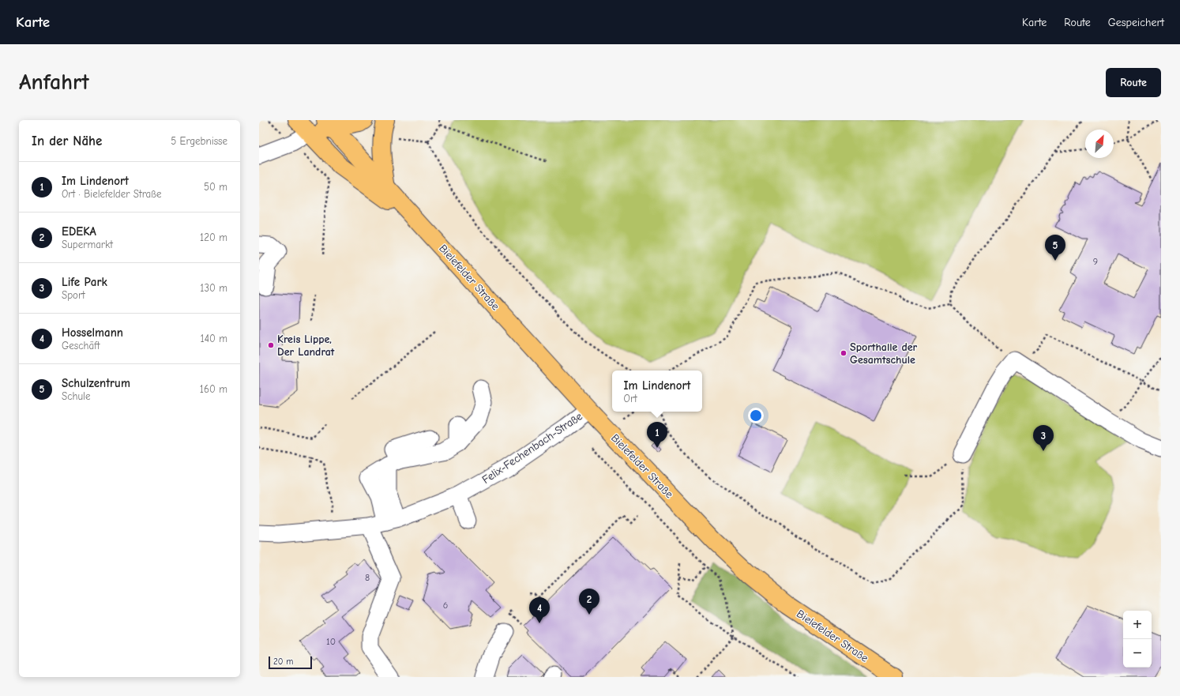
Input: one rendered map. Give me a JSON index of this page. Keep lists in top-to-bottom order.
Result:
{
  "streets": {
    "main road": ["Bielefelder Straße"],
    "street": ["Felix-Fechenbach-Straße"]
  },
  "crossings": [
    ["Bielefelder Straße", "Felix-Fechenbach-Straße"]
  ],
  "places": ["Kreis Lippe, Der Landrat", "Sporthalle der Gesamtschule"],
  "house_numbers": [
    "9",
    "8",
    "6",
    "10"
  ],
  "scale_bar": "20 m",
  "north": "top right",
  "page": {
    "header": "Karte",
    "nav": ["Karte", "Route", "Gespeichert"],
    "buttons": "Route",
    "title": "Anfahrt",
    "heading": ["In der Nähe", "5 Ergebnisse"],
    "list": [
      {
        "mark": "1",
        "name": "Im Lindenort",
        "note": "Ort · Bielefelder Straße",
        "value": "50 m"
      },
      {
        "mark": "2",
        "name": "EDEKA",
        "note": "Supermarkt",
        "value": "120 m"
      },
      {
        "mark": "3",
        "name": "Life Park",
        "note": "Sport",
        "value": "130 m"
      },
      {
        "mark": "4",
        "name": "Hosselmann",
        "note": "Geschäft",
        "value": "140 m"
      },
      {
        "mark": "5",
        "name": "Schulzentrum",
        "note": "Schule",
        "value": "160 m"
      }
    ],
    "pins": [
      "5",
      "1",
      "3",
      "2",
      "4"
    ],
    "popup": ["Im Lindenort", "Ort"],
    "map_buttons": ["+", "−"],
    "scale": "20 m"
  }
}
